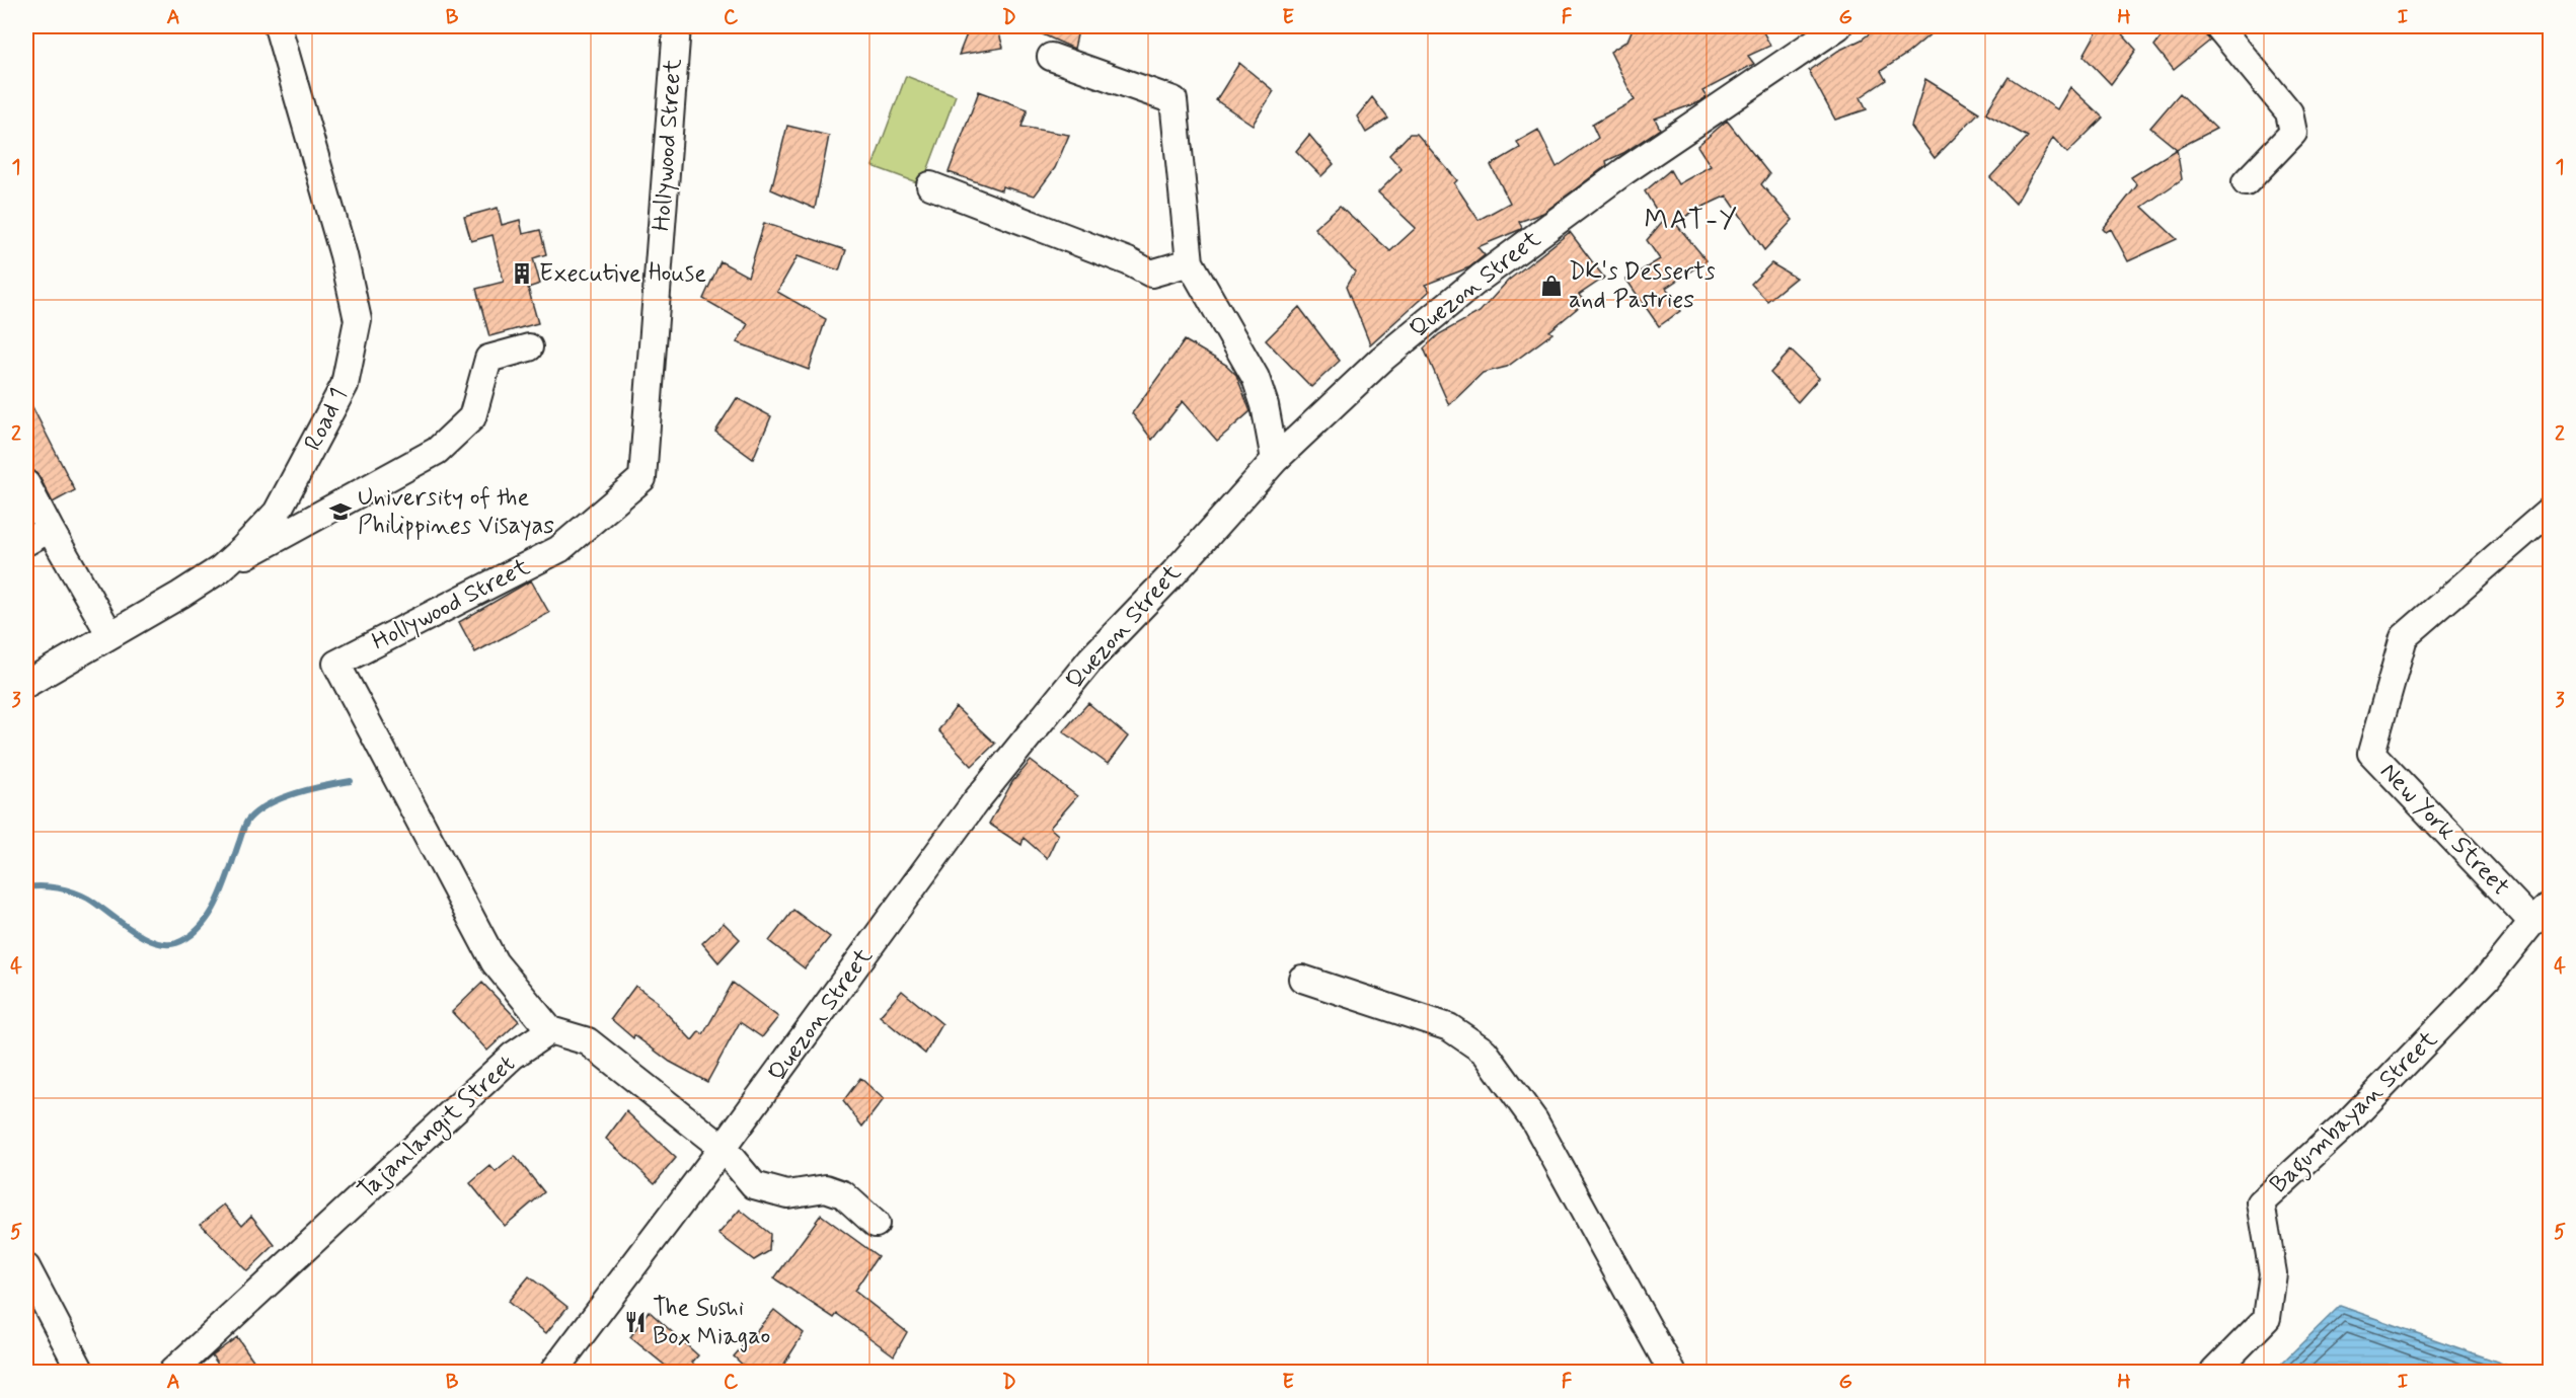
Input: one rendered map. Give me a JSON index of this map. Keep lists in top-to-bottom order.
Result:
{
  "streets": {
    "street": [
      "Hollywood Street",
      "Quezon Street",
      "Road 1",
      "New York Street",
      "Bagumbayan Street",
      "Tajanlangit Street"
    ]
  },
  "crossings": [
    ["Hollywood Street", "Tajanlangit Street"],
    ["New York Street", "Bagumbayan Street"]
  ],
  "districts": ["MAT-Y"],
  "places": {
    "building": ["Executive House"],
    "shop": ["DK's Desserts and Pastries"],
    "school or university": ["University of the Philippines Visayas"],
    "restaurant": ["The Sushi Box Miagao"]
  },
  "grid": {
    "columns": [
      "A",
      "B",
      "C",
      "D",
      "E",
      "F",
      "G",
      "H",
      "I"
    ],
    "rows": [
      "1",
      "2",
      "3",
      "4",
      "5"
    ]
  }
}
